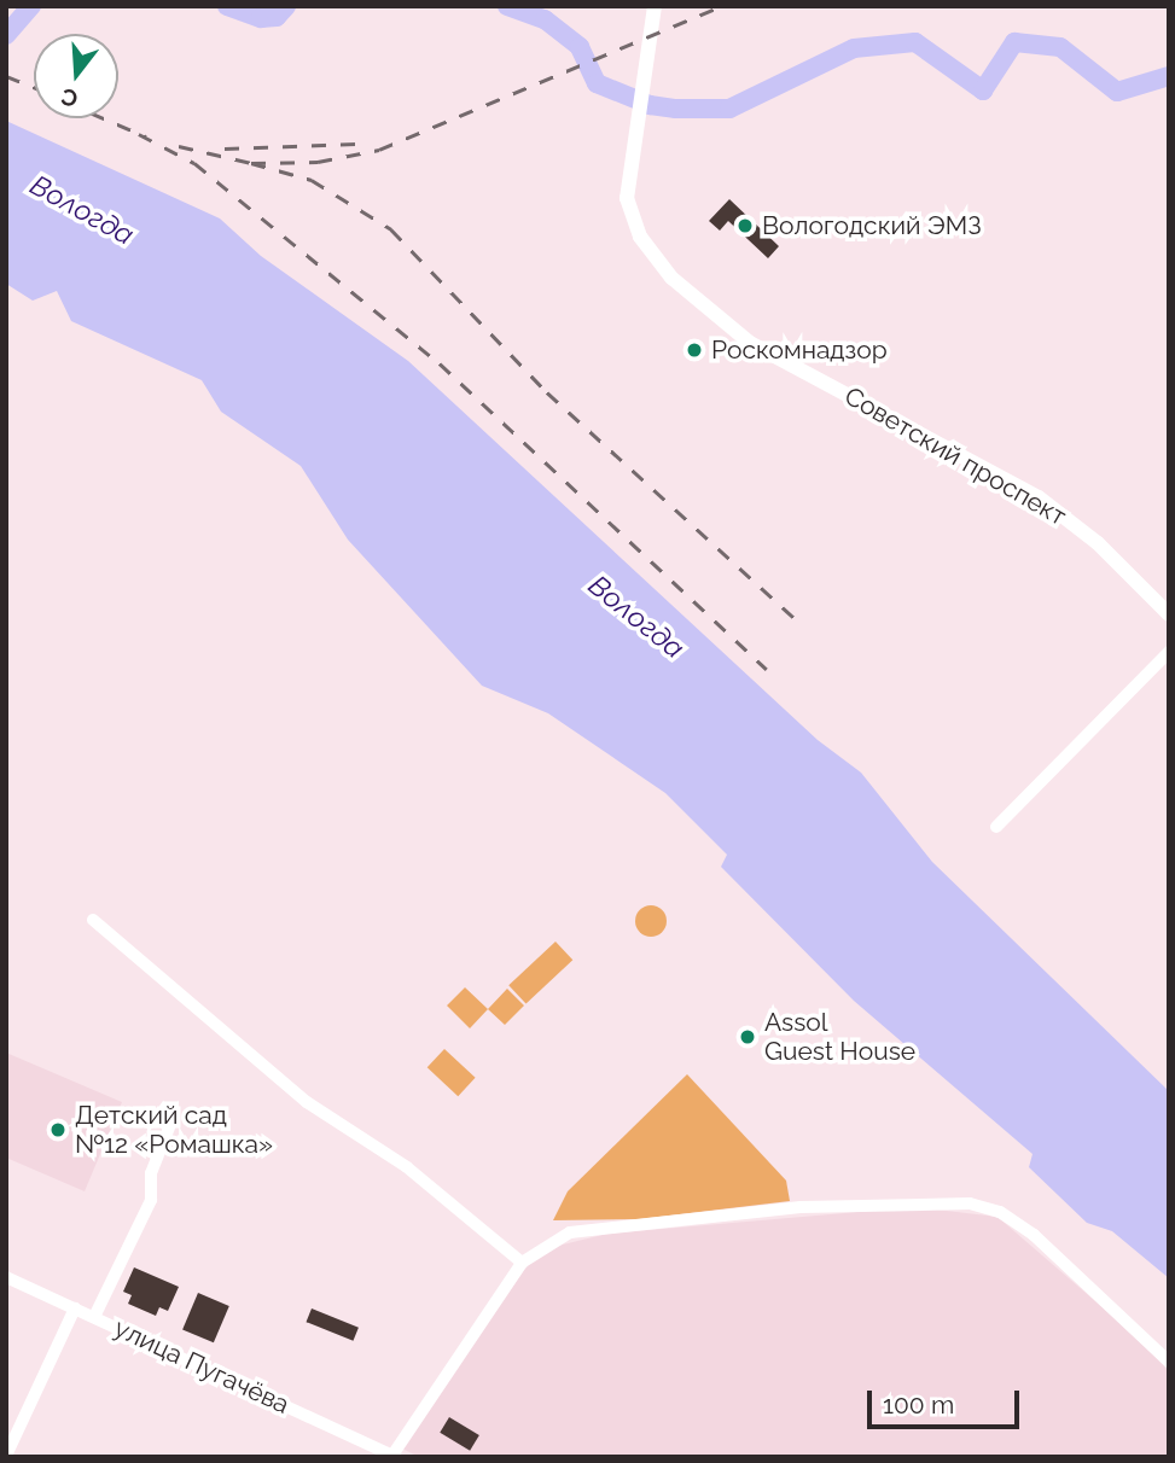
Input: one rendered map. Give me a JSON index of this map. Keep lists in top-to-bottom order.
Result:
{
  "streets": {
    "street": ["Советский проспект", "улица Пугачёва"]
  },
  "water": ["Вологда"],
  "places": [
    "Вологодский ЭМЗ",
    "Роскомнадзор",
    "Assol Guest House",
    "Детский сад №12 «Ромашка»"
  ],
  "scale_bar": "100 m",
  "north": "bottom"
}
